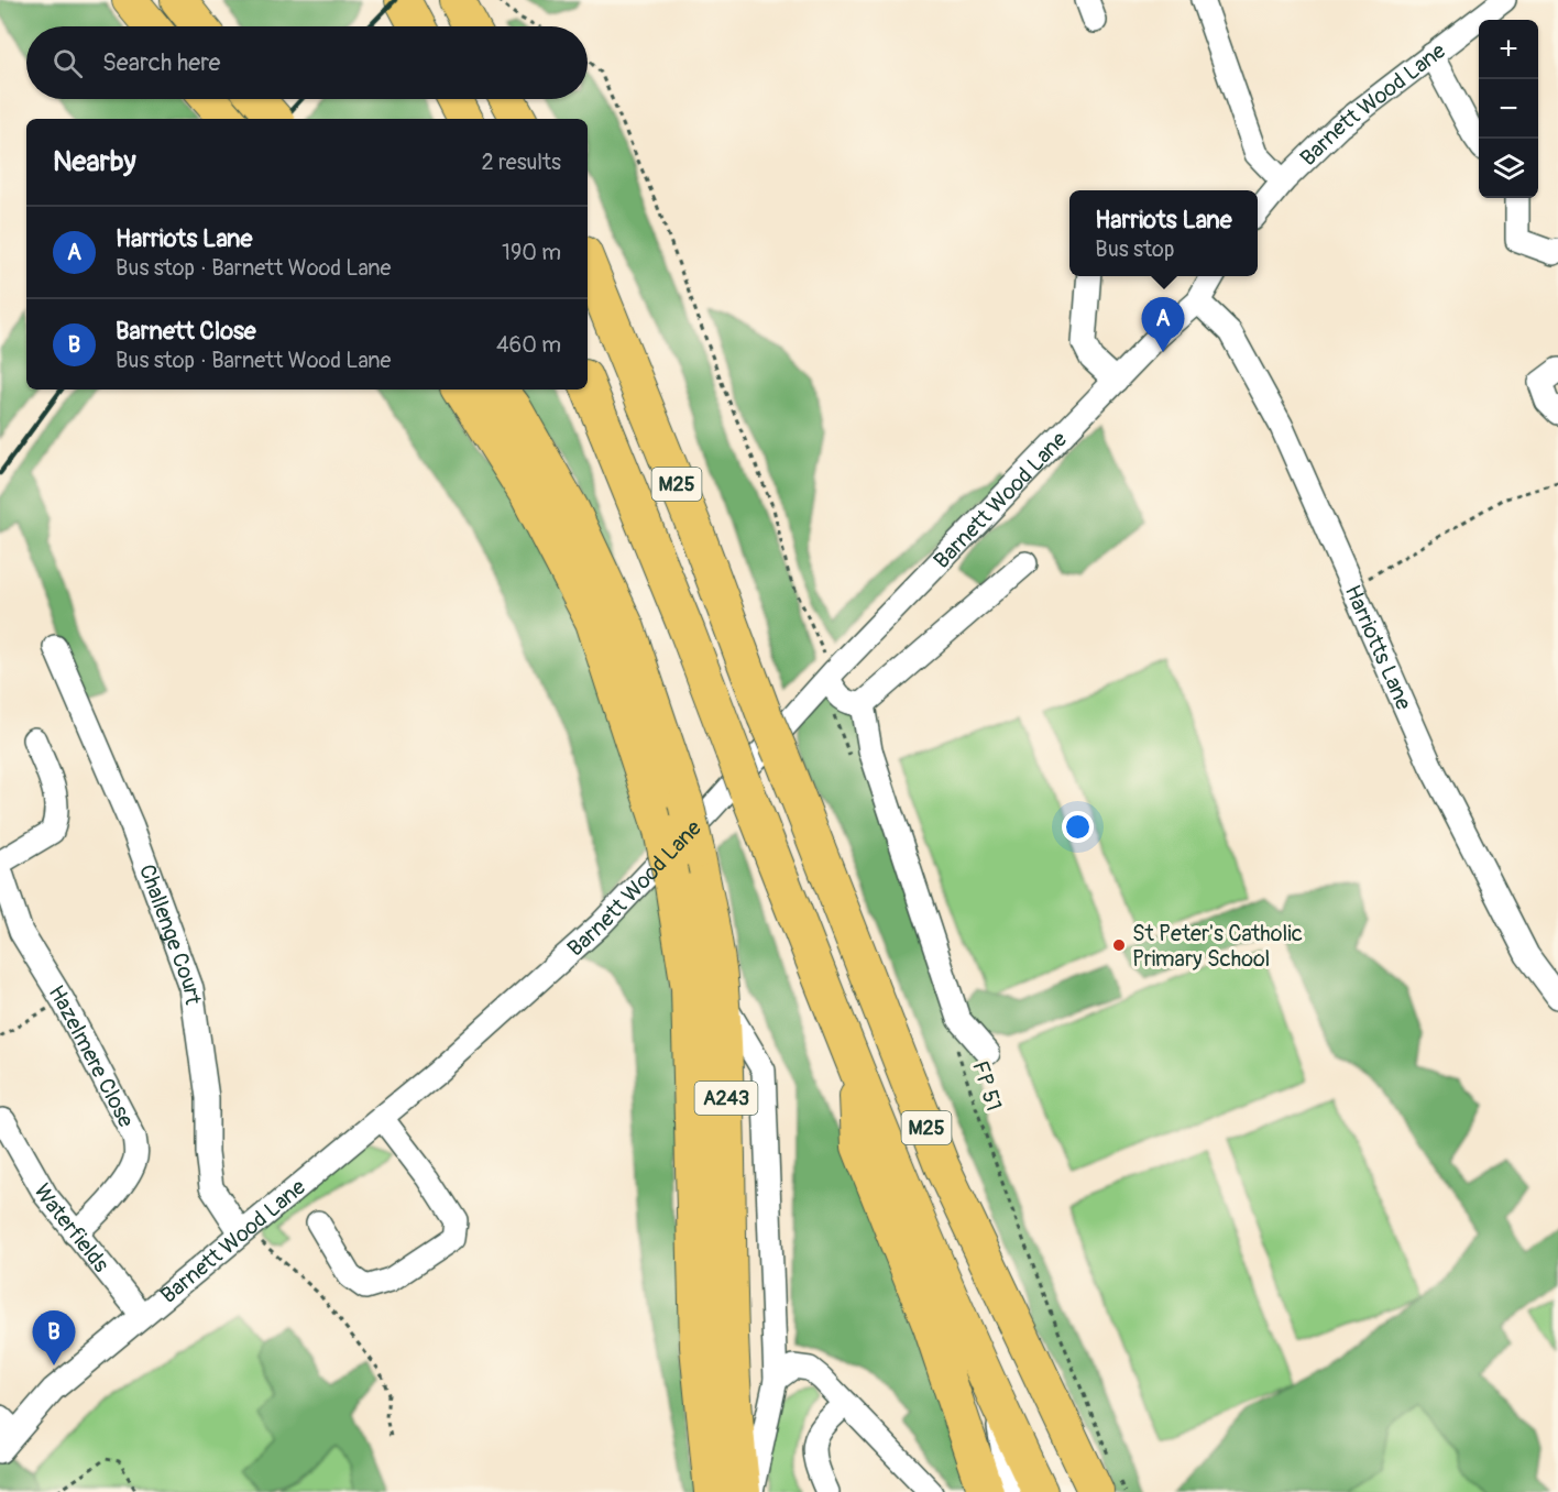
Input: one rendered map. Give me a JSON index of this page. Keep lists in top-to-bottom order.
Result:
{
  "streets": {
    "highway": ["M25", "A243"],
    "street": [
      "Barnett Wood Lane",
      "Harriotts Lane",
      "Challenge Court",
      "Hazelmere Close",
      "Waterfields"
    ],
    "path": ["FP 51"]
  },
  "crossings": [
    ["Barnett Wood Lane", "Harriotts Lane"],
    ["Barnett Wood Lane", "Challenge Court"],
    ["Barnett Wood Lane", "Waterfields"],
    ["Hazelmere Close", "Waterfields"]
  ],
  "places": ["St Peter's Catholic Primary School"],
  "page": {
    "map_buttons": ["+", "−"],
    "search": "Search here",
    "heading": ["Nearby", "2 results"],
    "popup": ["Harriots Lane", "Bus stop"],
    "list": [
      {
        "mark": "A",
        "name": "Harriots Lane",
        "note": "Bus stop · Barnett Wood Lane",
        "value": "190 m"
      },
      {
        "mark": "B",
        "name": "Barnett Close",
        "note": "Bus stop · Barnett Wood Lane",
        "value": "460 m"
      }
    ],
    "pins": ["A", "B"]
  }
}
